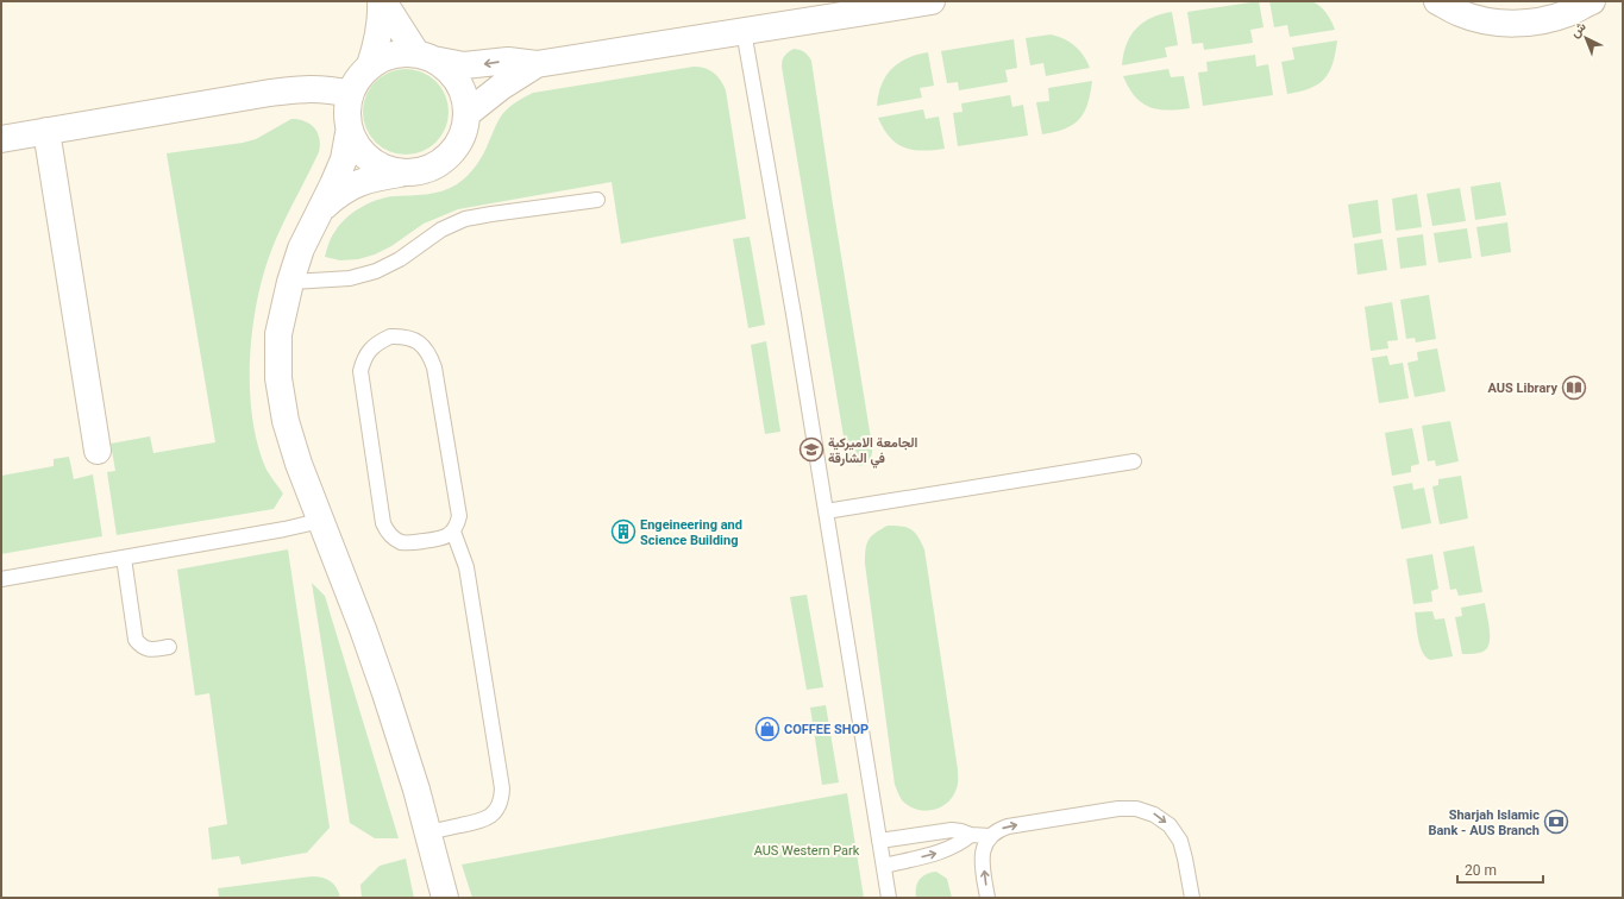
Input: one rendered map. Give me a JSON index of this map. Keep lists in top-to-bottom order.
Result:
{
  "parks": ["AUS Western Park"],
  "places": {
    "library": ["AUS Library"],
    "school or university": ["الجامعة الاميركية في الشارقة"],
    "building": ["Engeineering and Science Building"],
    "shop": ["COFFEE SHOP"],
    "bank": ["Sharjah Islamic Bank - AUS Branch"]
  },
  "scale_bar": "20 m",
  "north": "top left"
}
